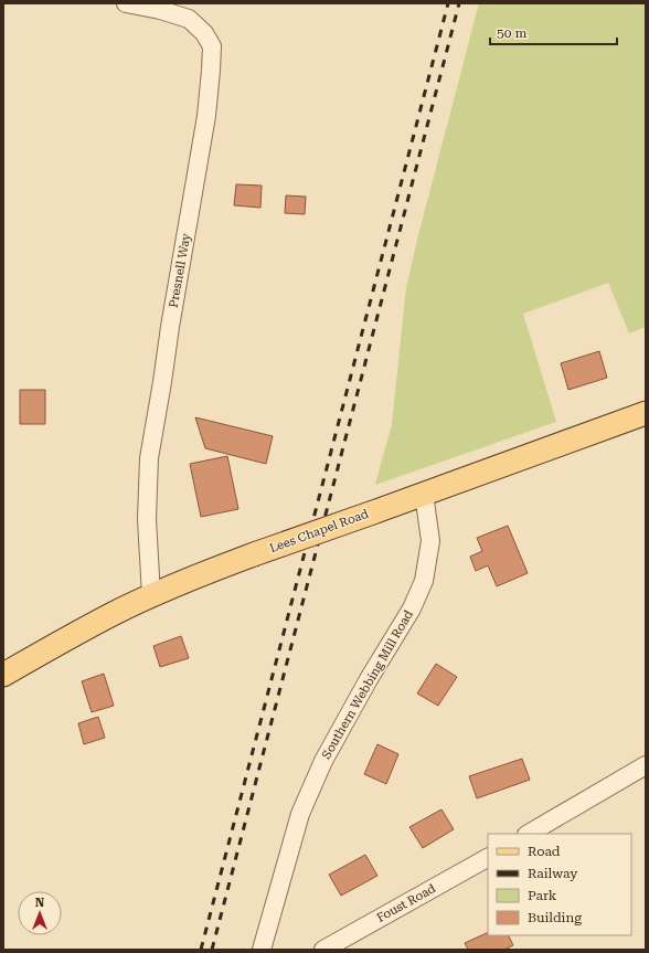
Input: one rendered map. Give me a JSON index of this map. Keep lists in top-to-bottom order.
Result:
{
  "streets": {
    "main road": ["Lees Chapel Road"],
    "street": ["Presnell Way", "Southern Webbing Mill Road", "Foust Road"]
  },
  "crossings": [
    ["Presnell Way", "Lees Chapel Road"],
    ["Lees Chapel Road", "Southern Webbing Mill Road"]
  ],
  "legend": [
    "Road",
    "Railway",
    "Park",
    "Building"
  ],
  "scale_bar": "50 m",
  "north": "top"
}
